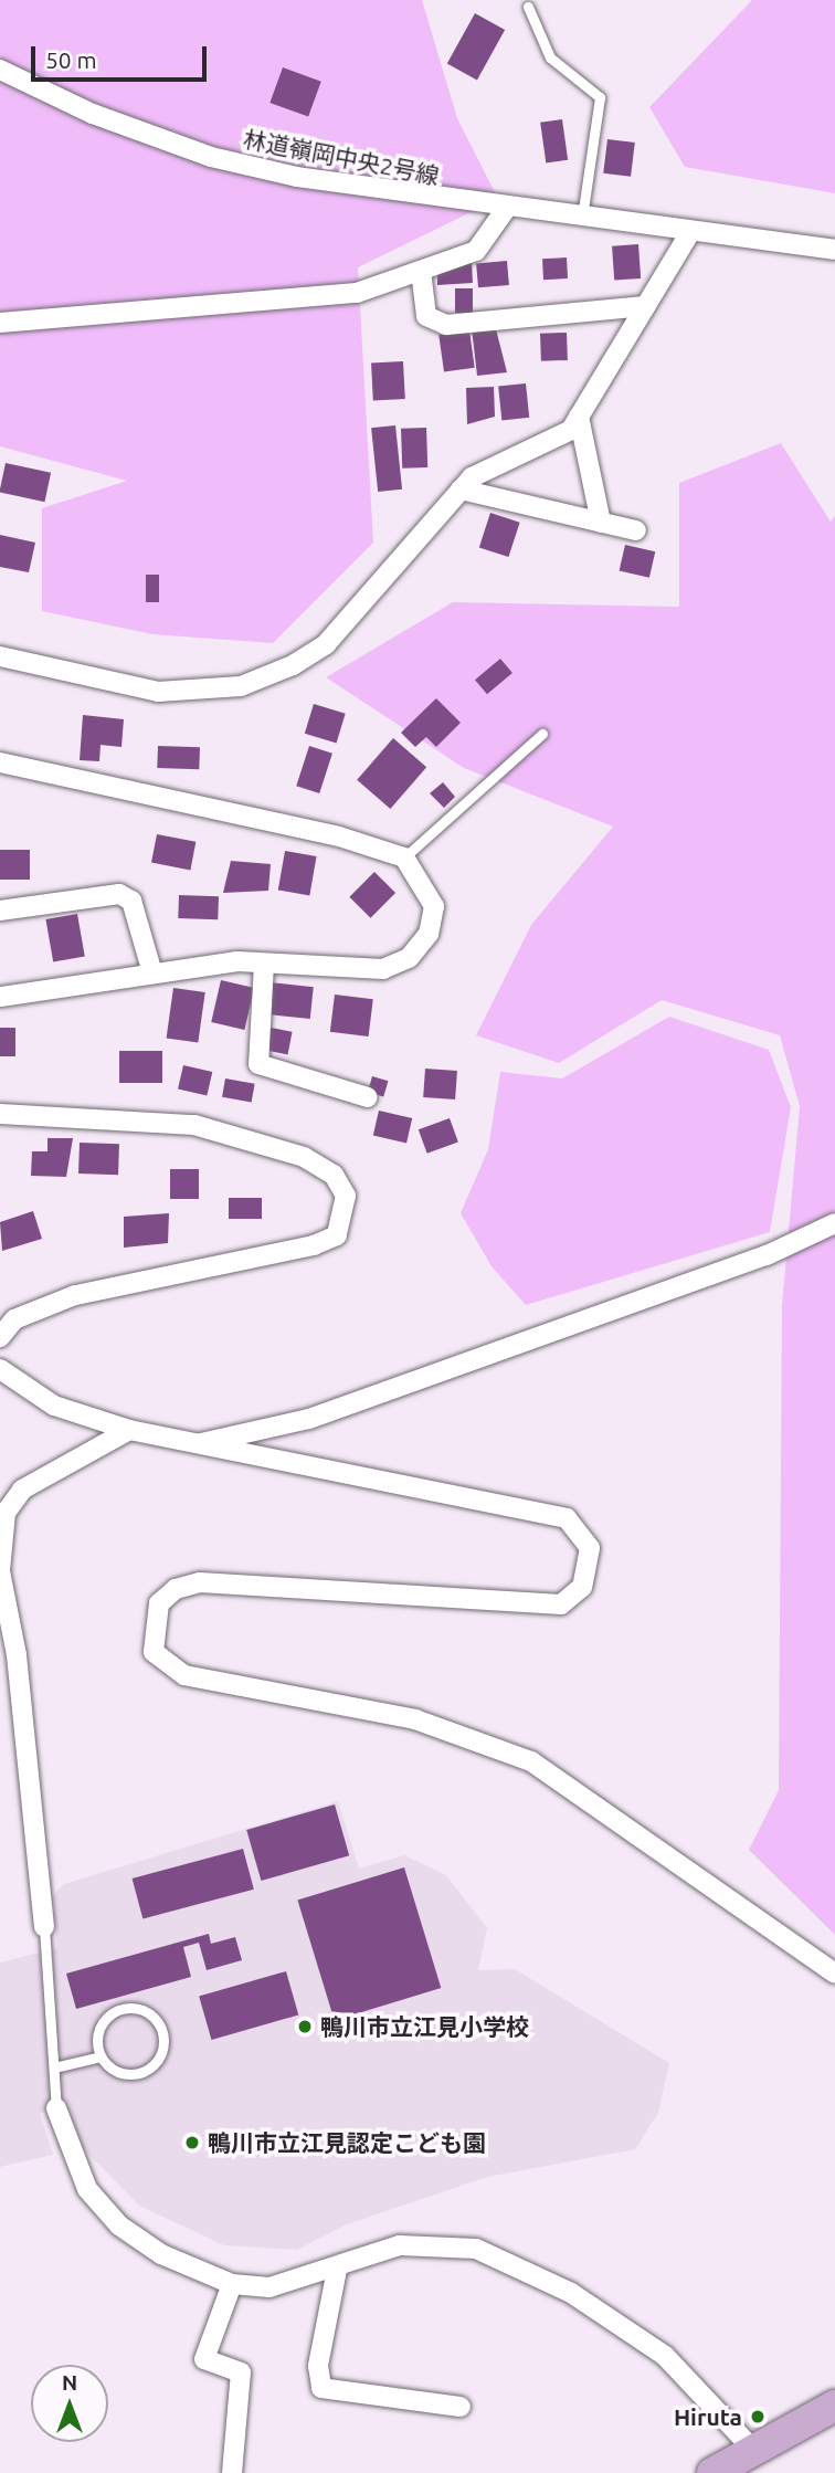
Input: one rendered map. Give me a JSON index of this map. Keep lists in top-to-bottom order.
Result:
{
  "streets": {
    "street": ["林道嶺岡中央2号線"]
  },
  "places": ["鴨川市立江見小学校", "鴨川市立江見認定こども園", "Hiruta"],
  "scale_bar": "50 m",
  "north": "top"
}
